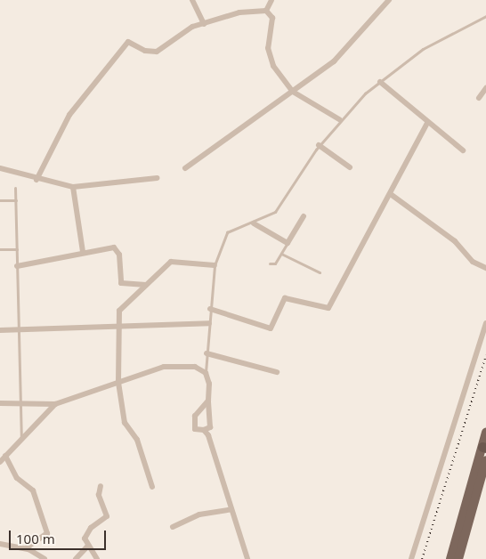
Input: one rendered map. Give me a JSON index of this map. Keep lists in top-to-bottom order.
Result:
{
  "scale_bar": "100 m"
}
